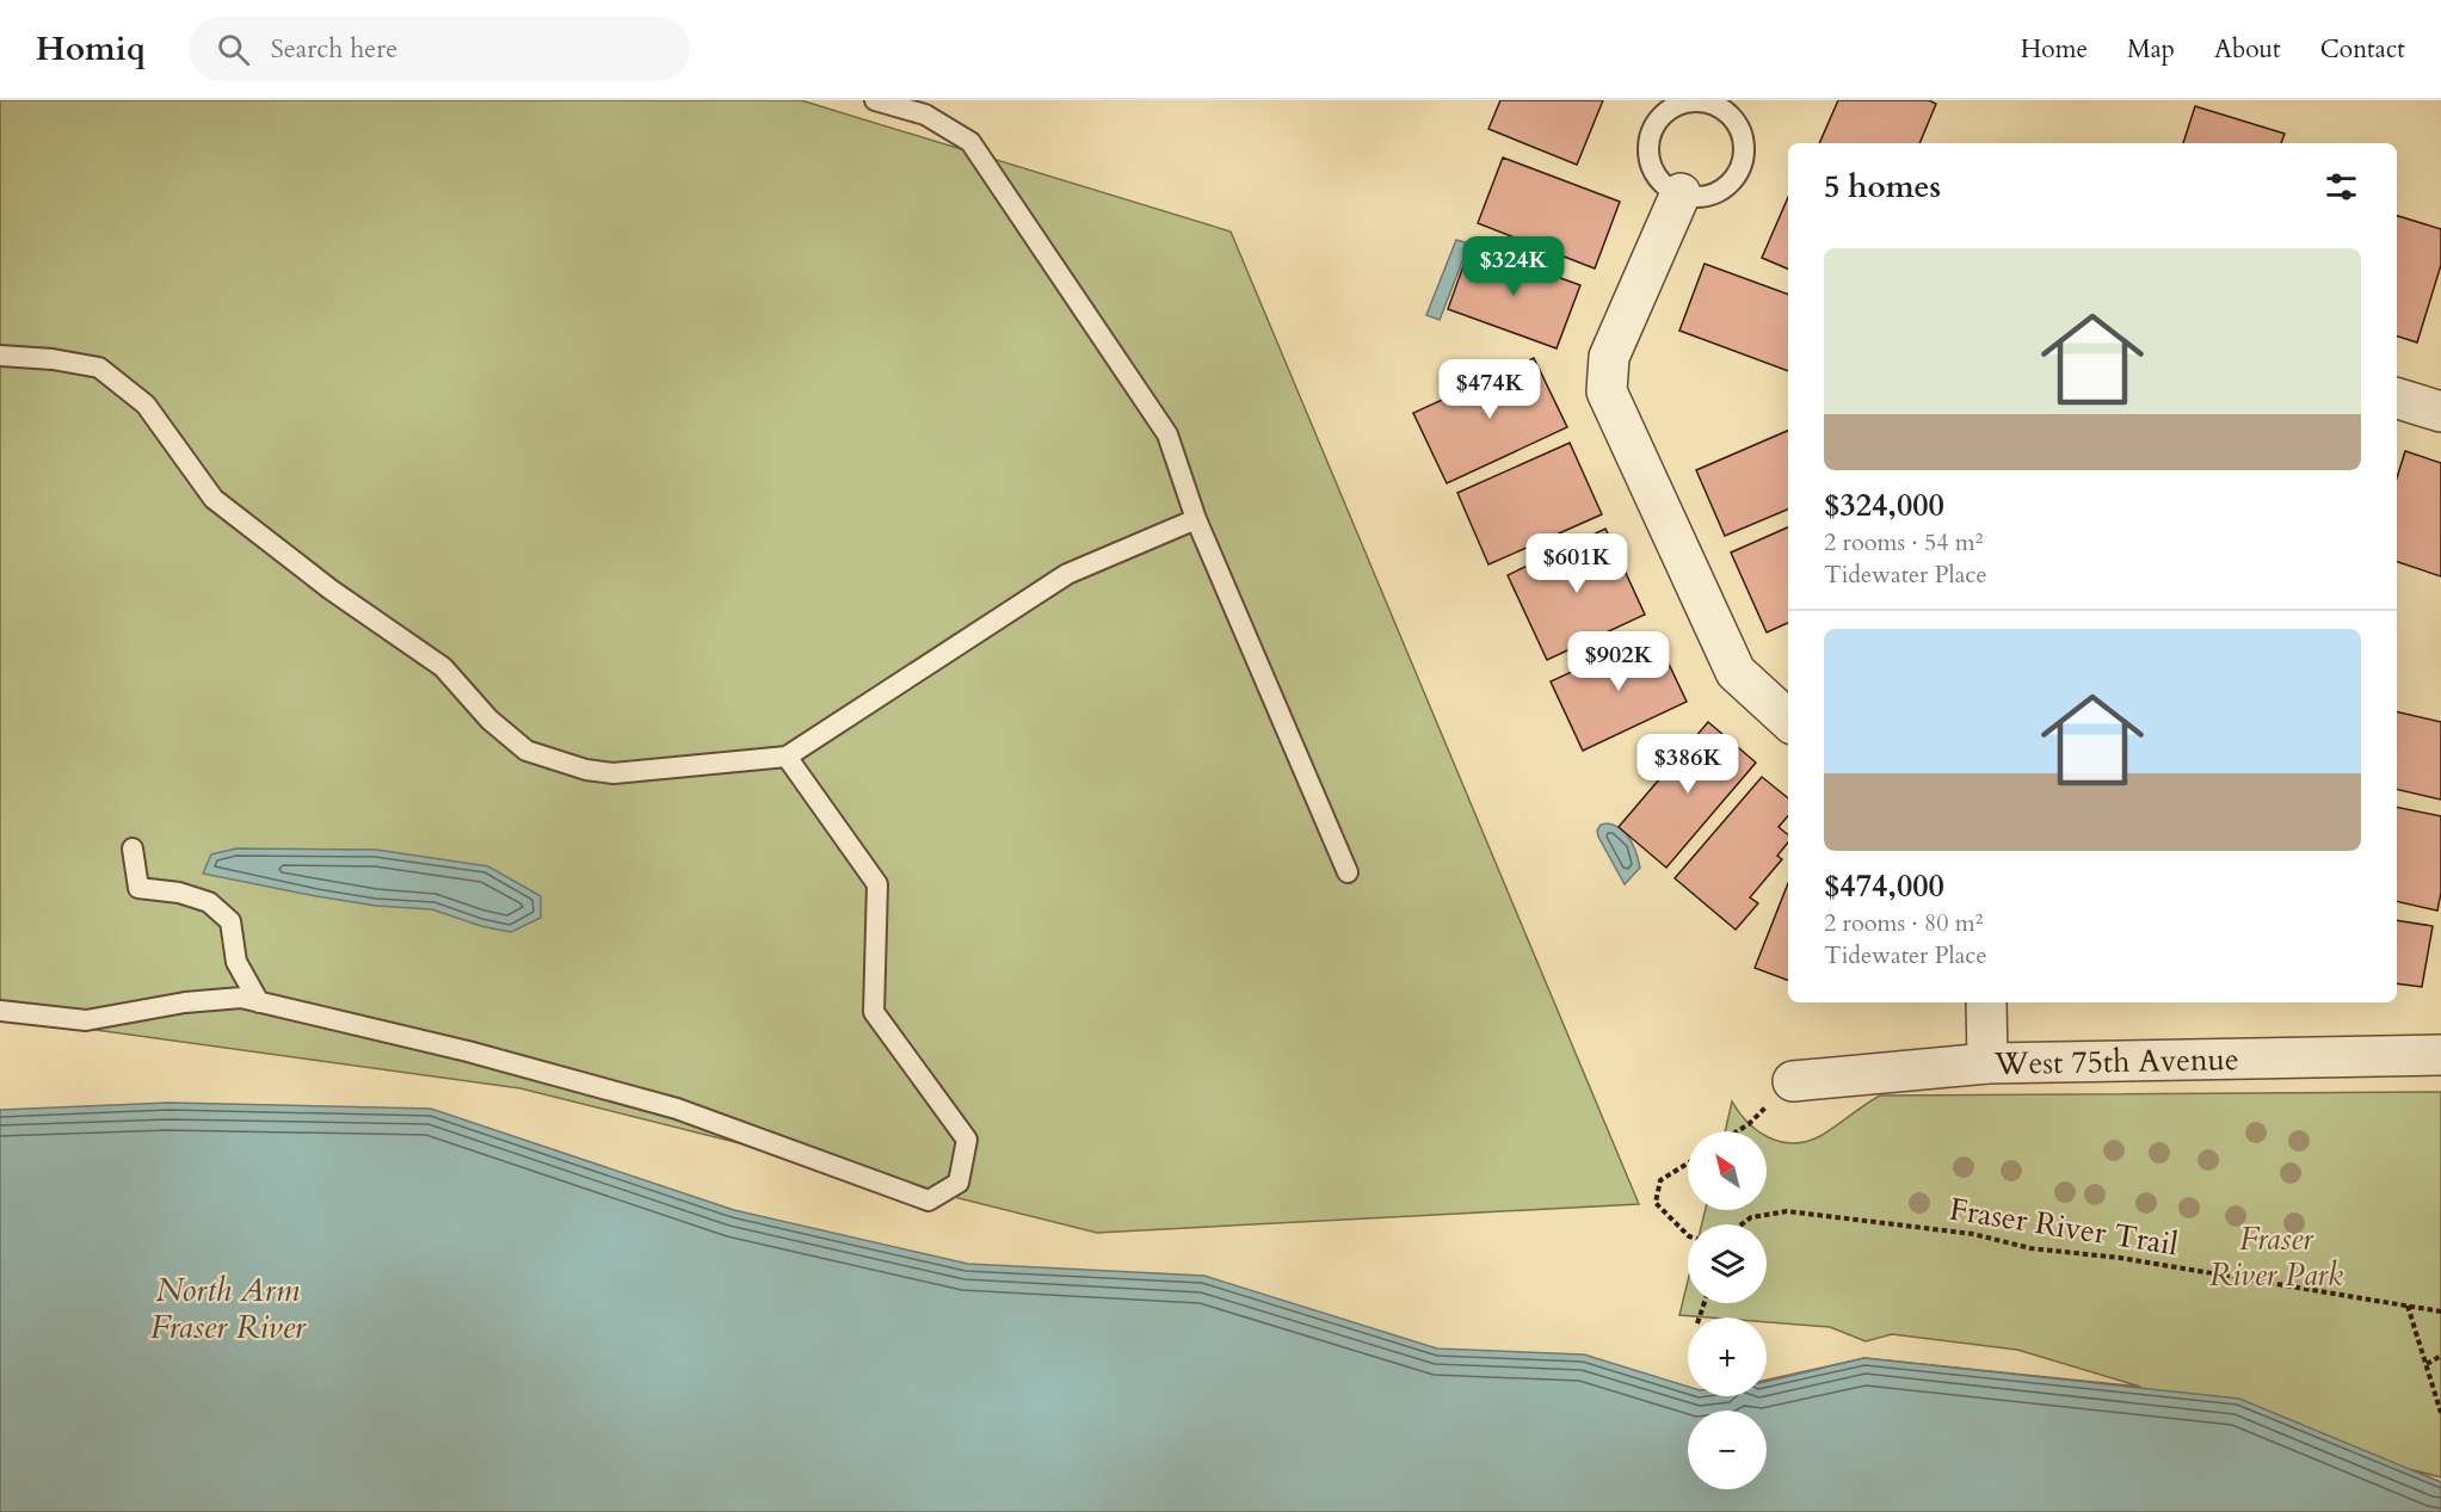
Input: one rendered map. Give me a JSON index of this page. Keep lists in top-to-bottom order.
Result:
{
  "streets": {
    "street": ["West 75th Avenue"],
    "path": ["Fraser River Trail"]
  },
  "water": ["North Arm Fraser River"],
  "parks": ["Fraser River Park"],
  "north": "top left",
  "page": {
    "header": "Homiq",
    "search": "Search here",
    "nav": [
      "Home",
      "Map",
      "About",
      "Contact"
    ],
    "heading": "5 homes",
    "list": [
      {
        "name": "$324,000",
        "note": "2 rooms · 54 m² · Tidewater Place"
      },
      {
        "name": "$474,000",
        "note": "2 rooms · 80 m² · Tidewater Place"
      }
    ],
    "price": [
      "$324K",
      "$474K",
      "$601K",
      "$902K",
      "$386K"
    ],
    "map_buttons": ["+", "−"]
  }
}
